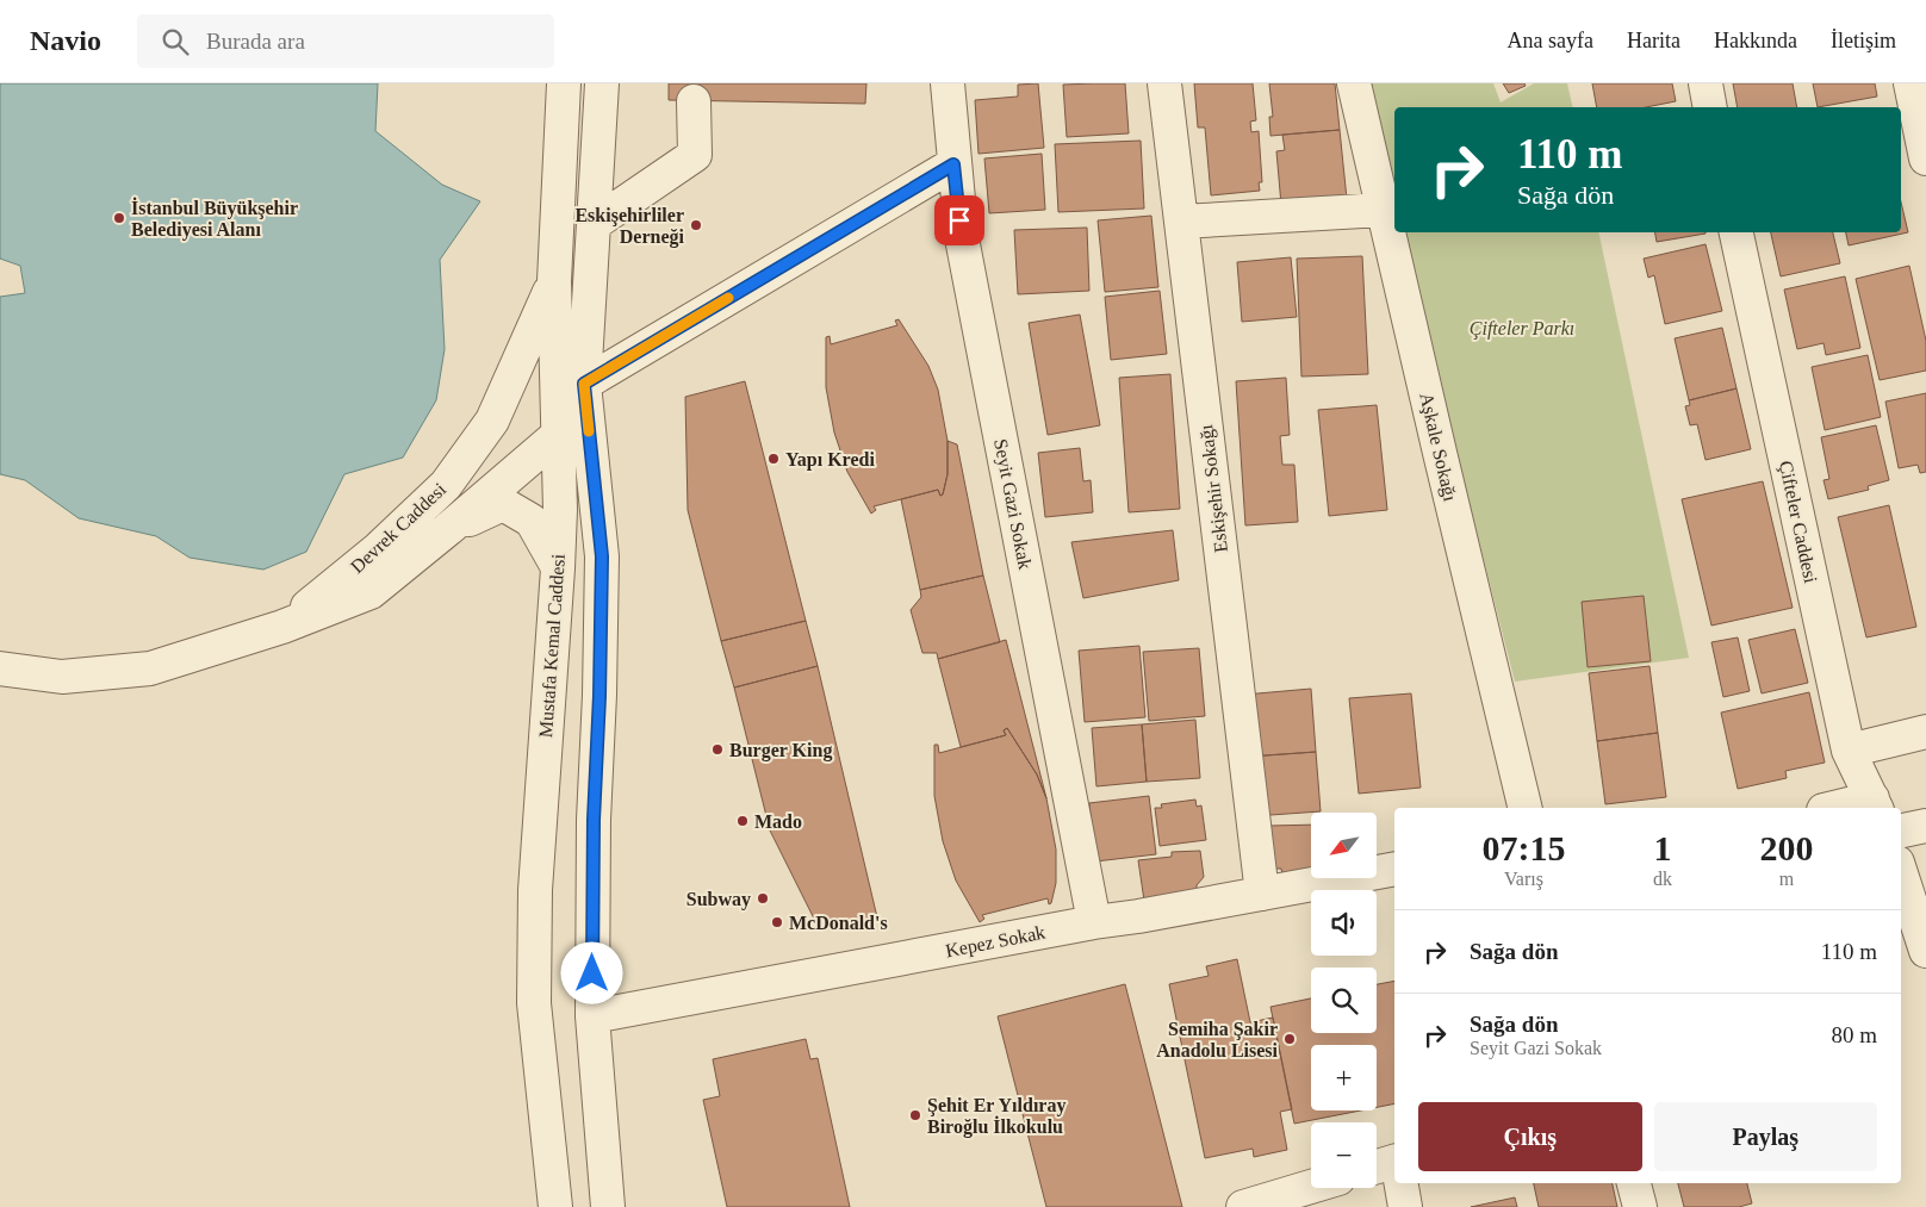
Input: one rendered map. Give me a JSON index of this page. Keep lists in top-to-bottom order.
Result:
{
  "streets": {
    "street": [
      "Aşkale Sokağı",
      "Eskişehir Sokağı",
      "Seyit Gazi Sokak",
      "Çifteler Caddesi",
      "Devrek Caddesi",
      "Mustafa Kemal Caddesi",
      "Kepez Sokak"
    ]
  },
  "crossings": [
    ["Eskişehir Sokağı", "Kepez Sokak"],
    ["Seyit Gazi Sokak", "Kepez Sokak"],
    ["Devrek Caddesi", "Mustafa Kemal Caddesi"]
  ],
  "parks": ["Çifteler Parkı"],
  "places": [
    "İstanbul Büyükşehir Belediyesi Alanı",
    "Eskişehirliler Derneği",
    "Yapı Kredi",
    "Burger King",
    "Mado",
    "Subway",
    "McDonald's",
    "Semiha Şakir Anadolu Lisesi",
    "Şehit Er Yıldıray Biroğlu İlkokulu"
  ],
  "north": "bottom left",
  "page": {
    "header": "Navio",
    "search": "Burada ara",
    "nav": [
      "Ana sayfa",
      "Harita",
      "Hakkında",
      "İletişim"
    ],
    "turn": ["110 m", "Sağa dön"],
    "eta": [
      "07:15",
      "Varış",
      "1",
      "dk",
      "200",
      "m"
    ],
    "map_buttons": ["+", "−"],
    "list": [
      {
        "name": "Sağa dön",
        "value": "110 m"
      },
      {
        "name": "Sağa dön",
        "note": "Seyit Gazi Sokak",
        "value": "80 m"
      }
    ],
    "buttons": ["Çıkış", "Paylaş"]
  }
}
